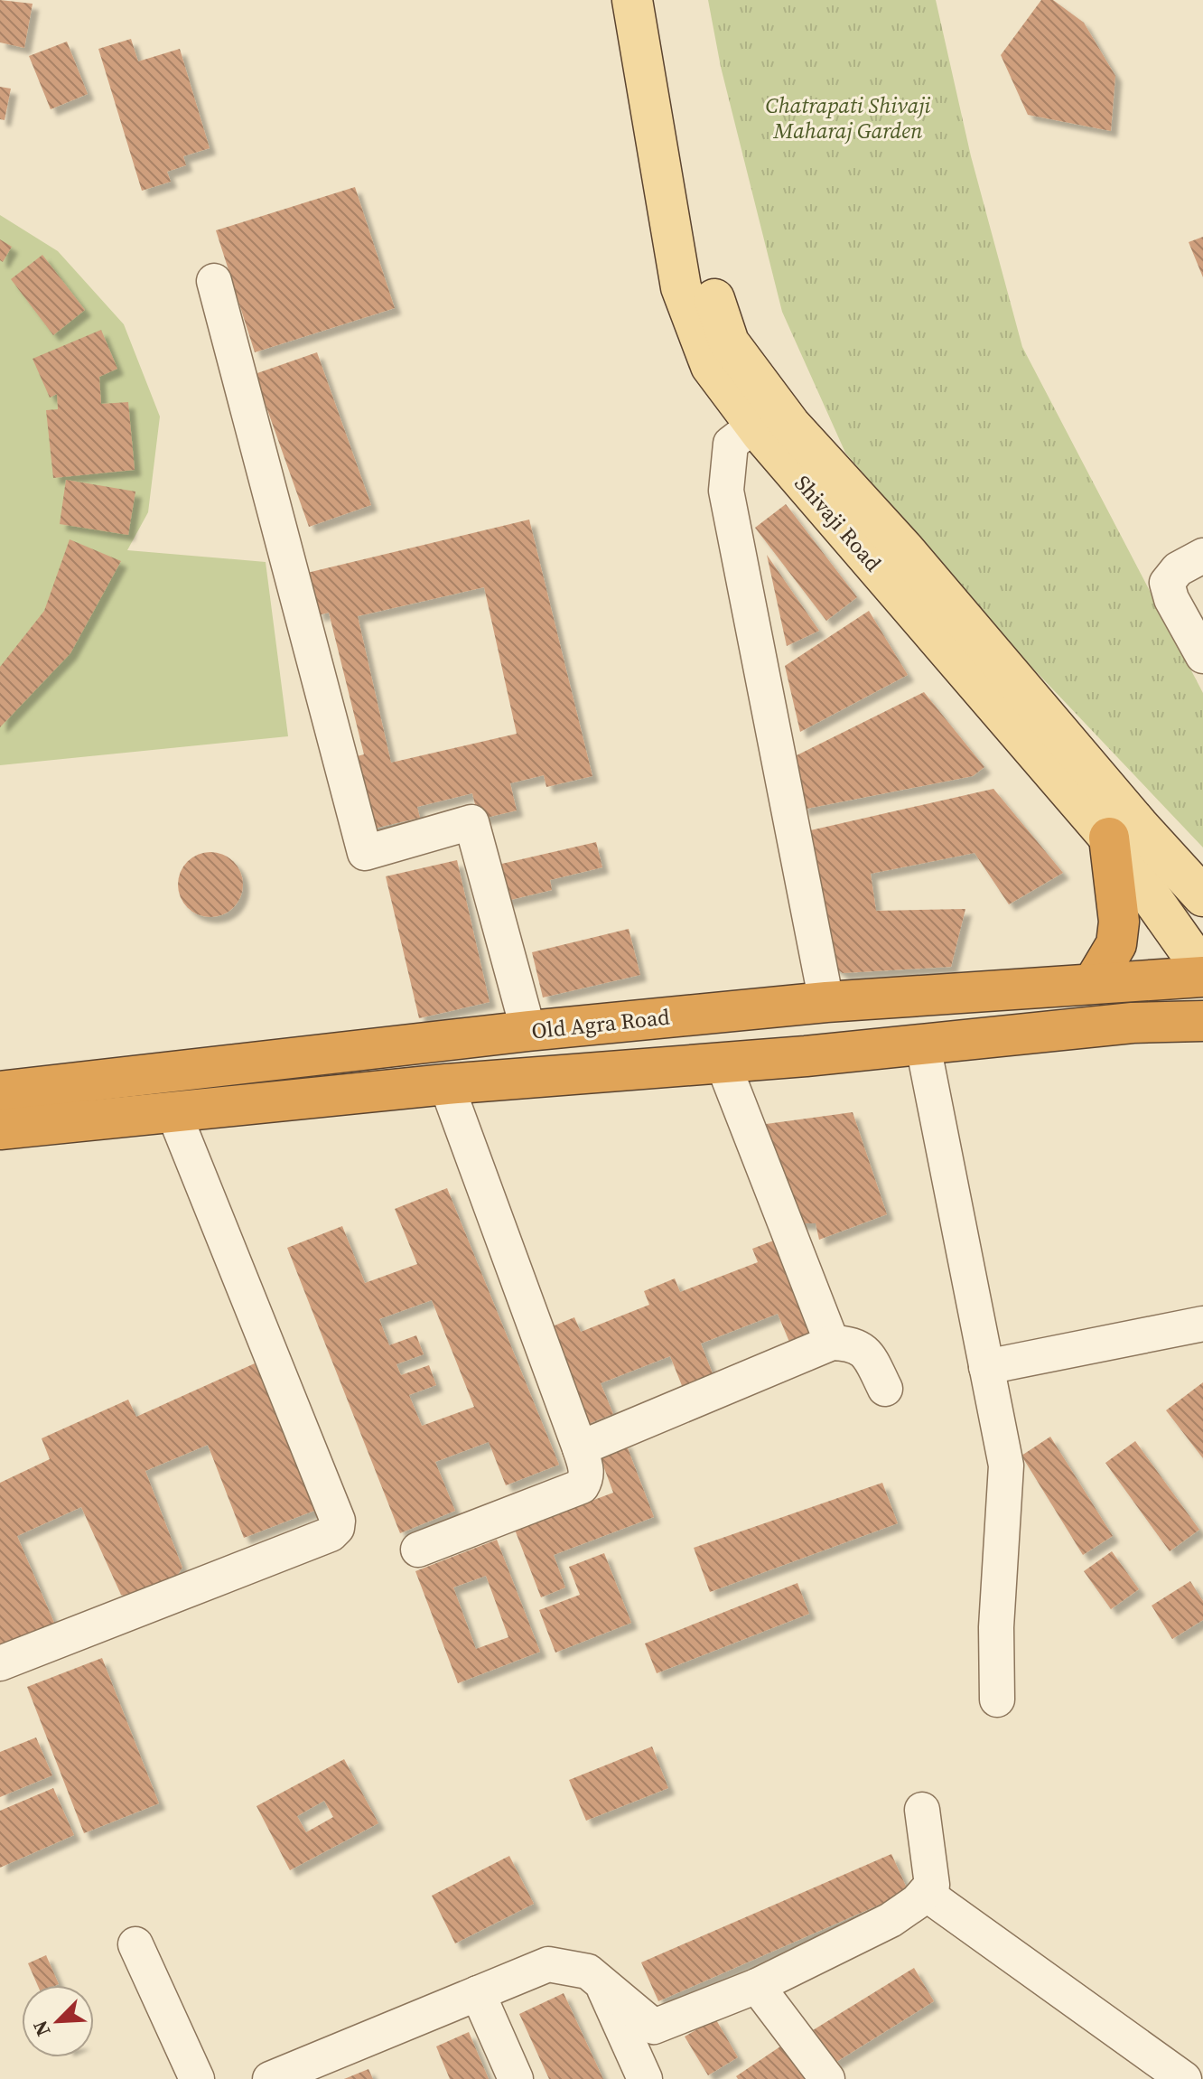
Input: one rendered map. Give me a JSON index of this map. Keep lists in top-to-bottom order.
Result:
{
  "streets": {
    "highway": ["Old Agra Road"],
    "main road": ["Shivaji Road"]
  },
  "parks": ["Chatrapati Shivaji Maharaj Garden"],
  "north": "bottom left"
}
